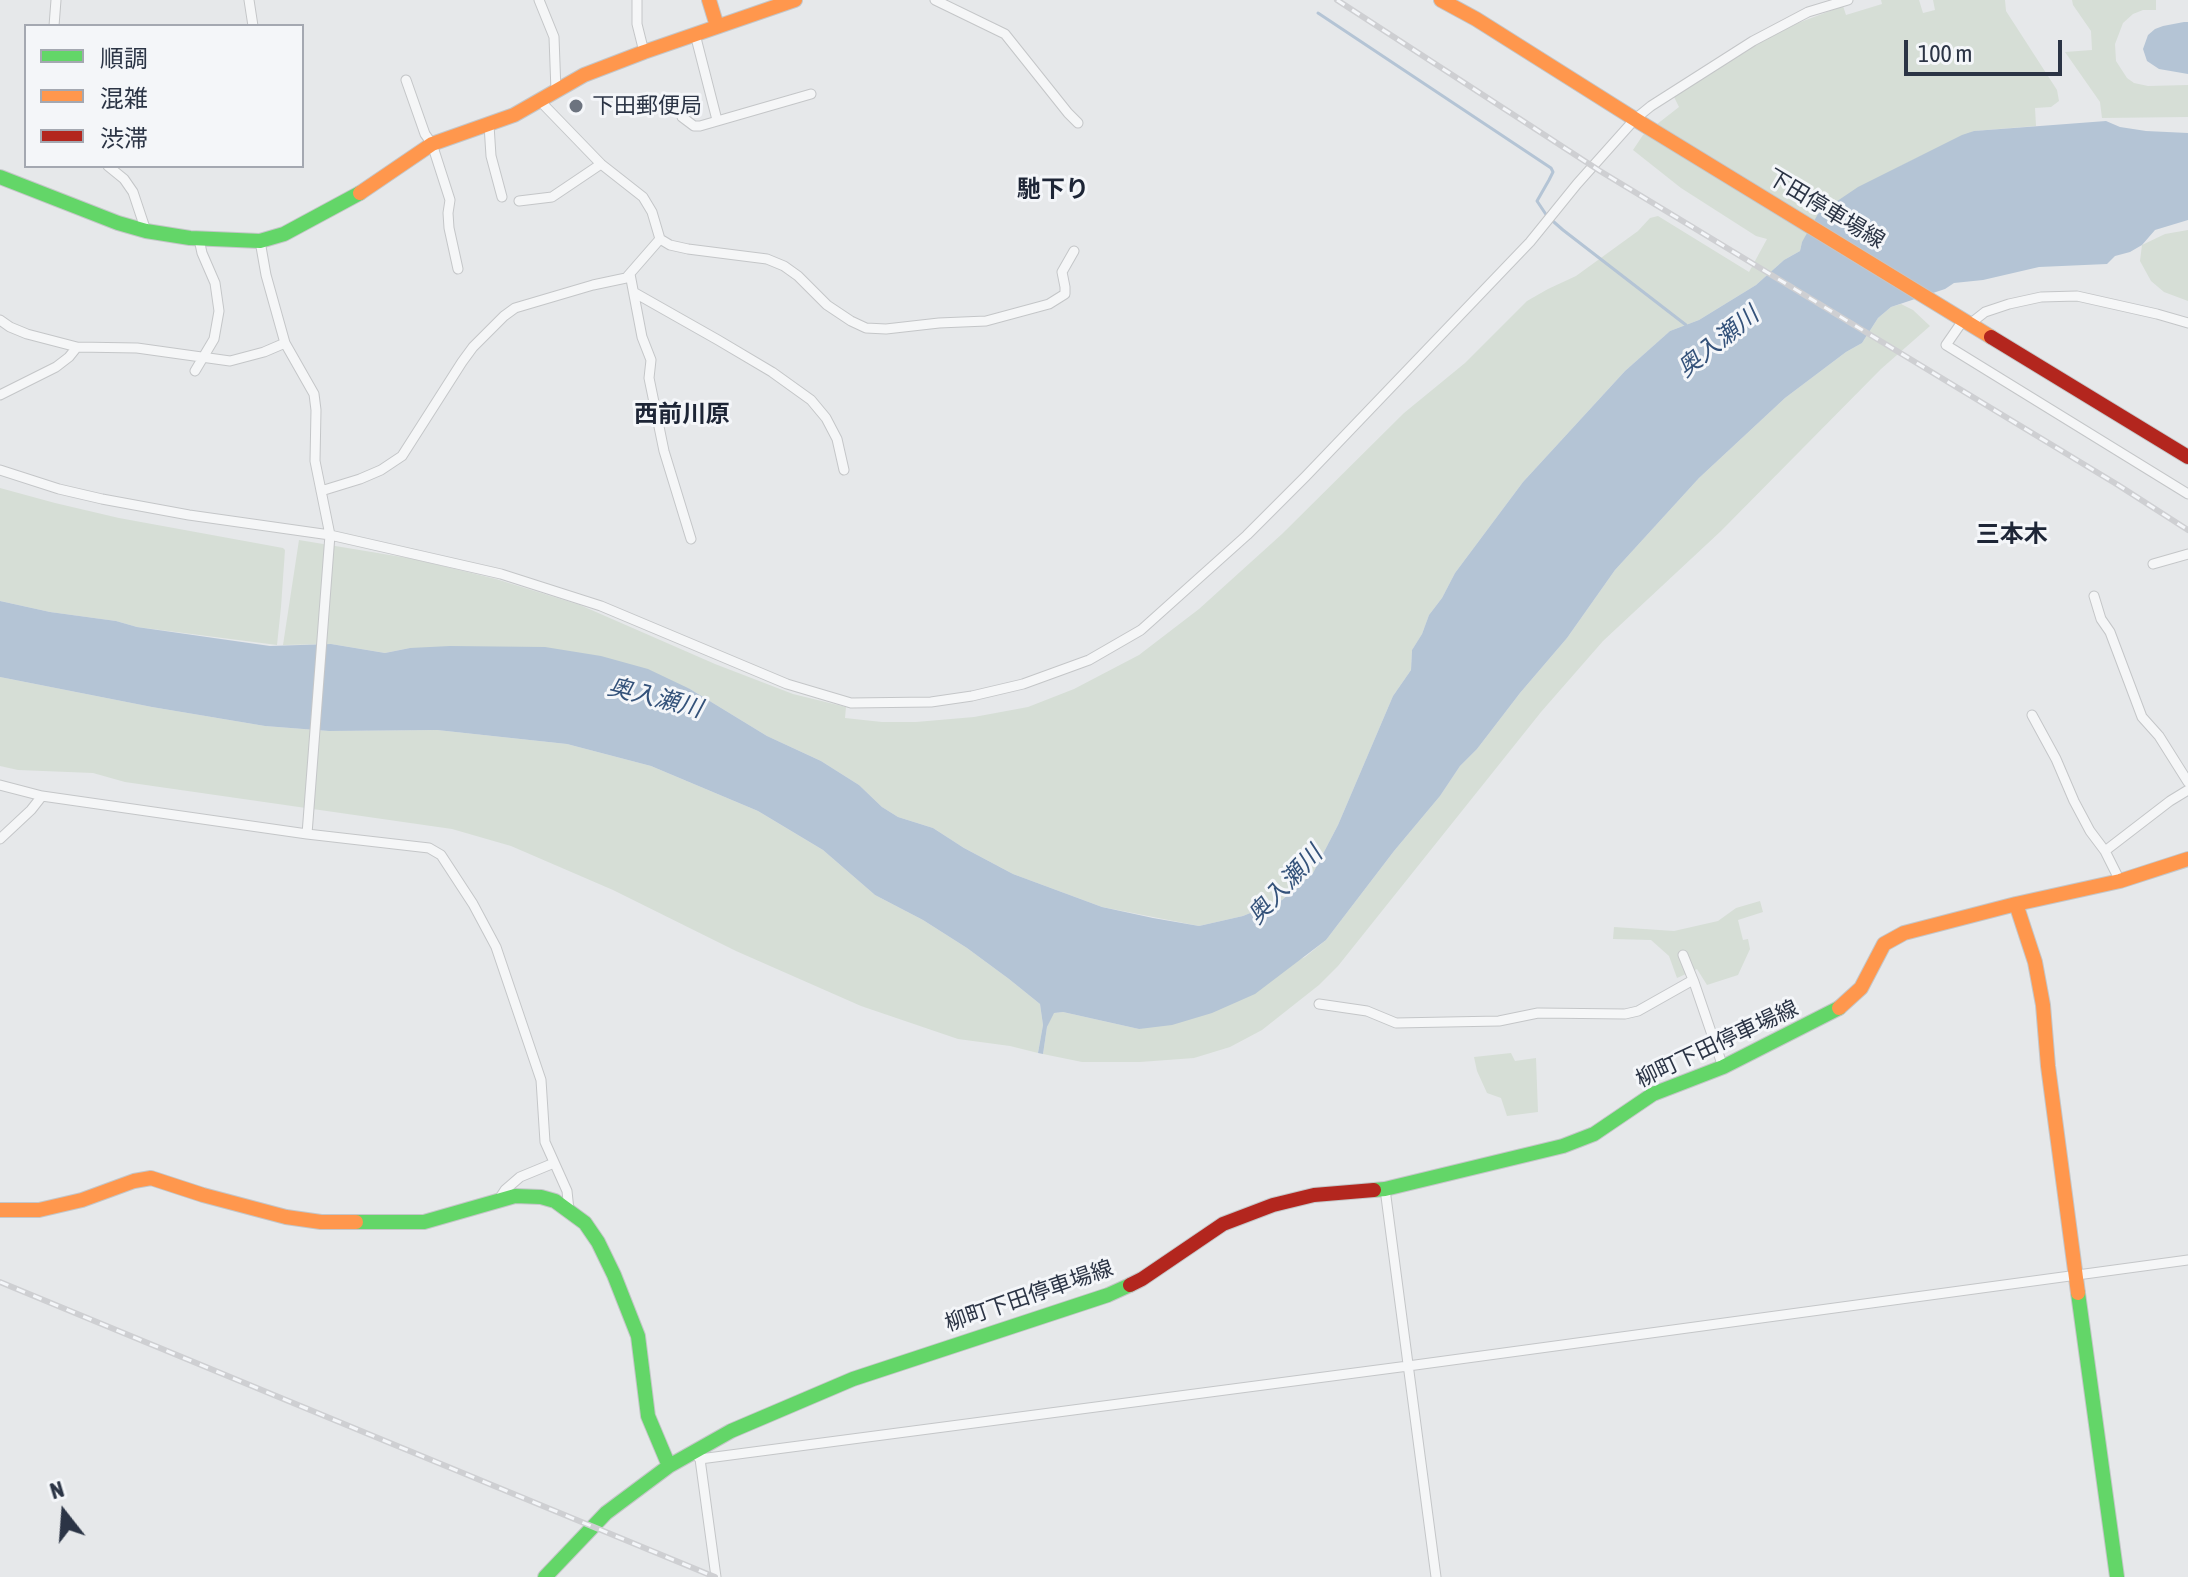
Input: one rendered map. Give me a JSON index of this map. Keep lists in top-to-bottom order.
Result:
{
  "streets": {
    "main road": ["下田停車場線", "柳町下田停車場線"]
  },
  "districts": ["馳下り", "西前川原", "三本木"],
  "water": ["奥入瀬川"],
  "places": ["下田郵便局"],
  "legend": ["順調", "混雑", "渋滞"],
  "scale_bar": "100 m",
  "north": "top"
}
